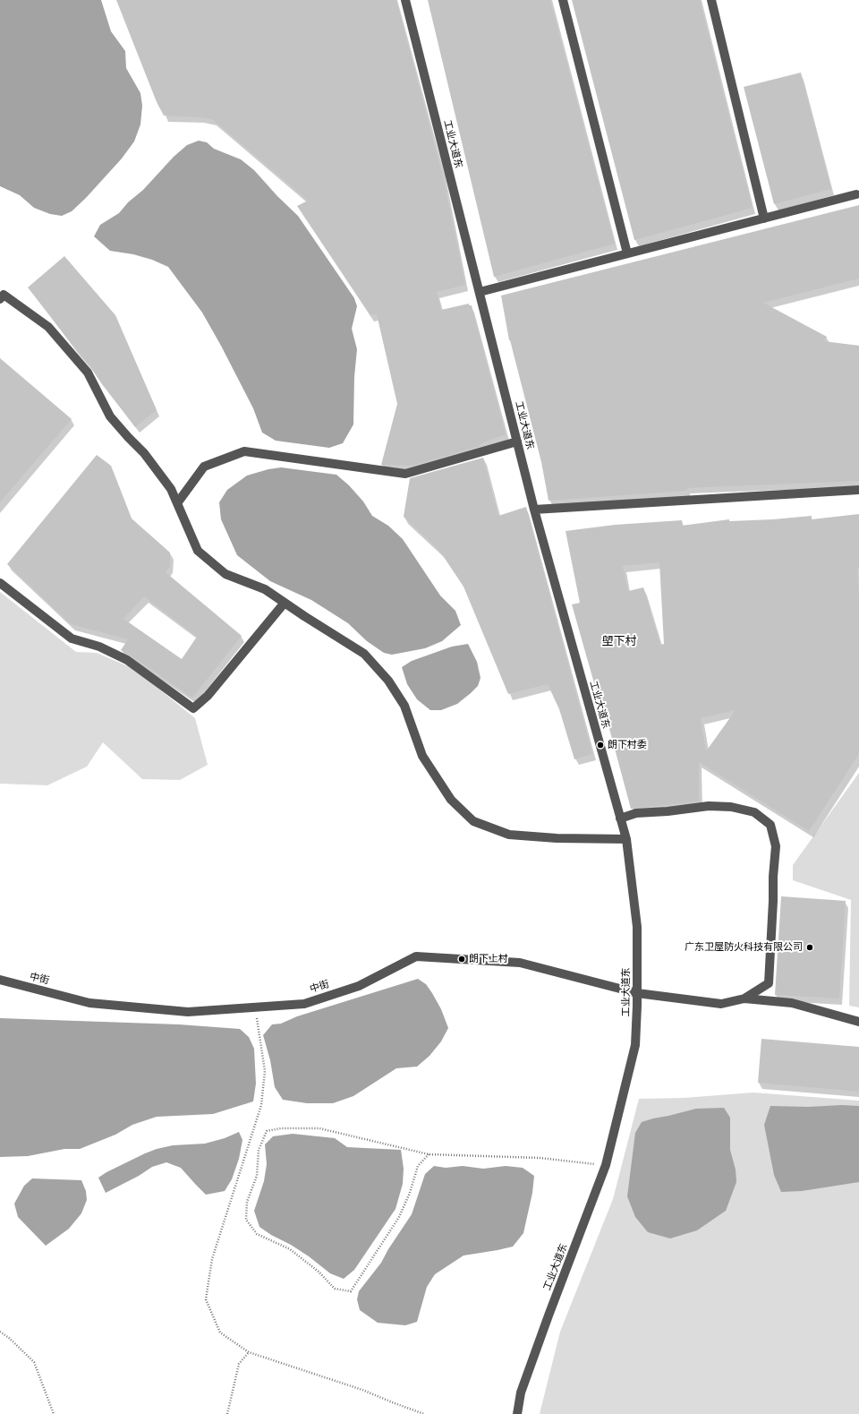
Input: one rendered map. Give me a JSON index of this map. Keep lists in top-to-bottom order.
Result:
{
  "streets": {
    "street": ["工业大道东", "中街"]
  },
  "crossings": [
    ["工业大道东", "中街"]
  ],
  "districts": ["塱下村"],
  "places": ["朗下村委", "广东卫屋防火科技有限公司", "朗下上村"]
}
